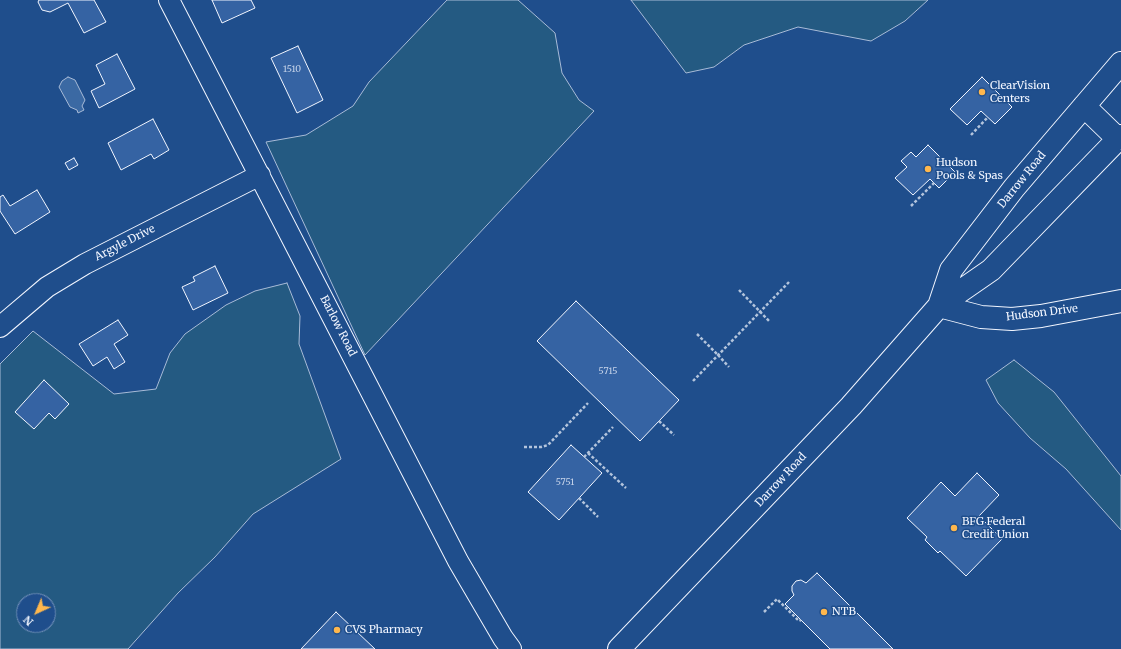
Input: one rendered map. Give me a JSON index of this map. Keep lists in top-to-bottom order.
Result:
{
  "streets": {
    "main road": ["Darrow Road", "Hudson Drive"],
    "street": ["Argyle Drive", "Barlow Road"]
  },
  "crossings": [
    ["Darrow Road", "Hudson Drive"],
    ["Argyle Drive", "Barlow Road"]
  ],
  "places": [
    "ClearVision Centers",
    "Hudson Pools & Spas",
    "BFG Federal Credit Union",
    "NTB",
    "CVS Pharmacy"
  ],
  "house_numbers": ["1510", "5715", "5751"],
  "north": "bottom left"
}
